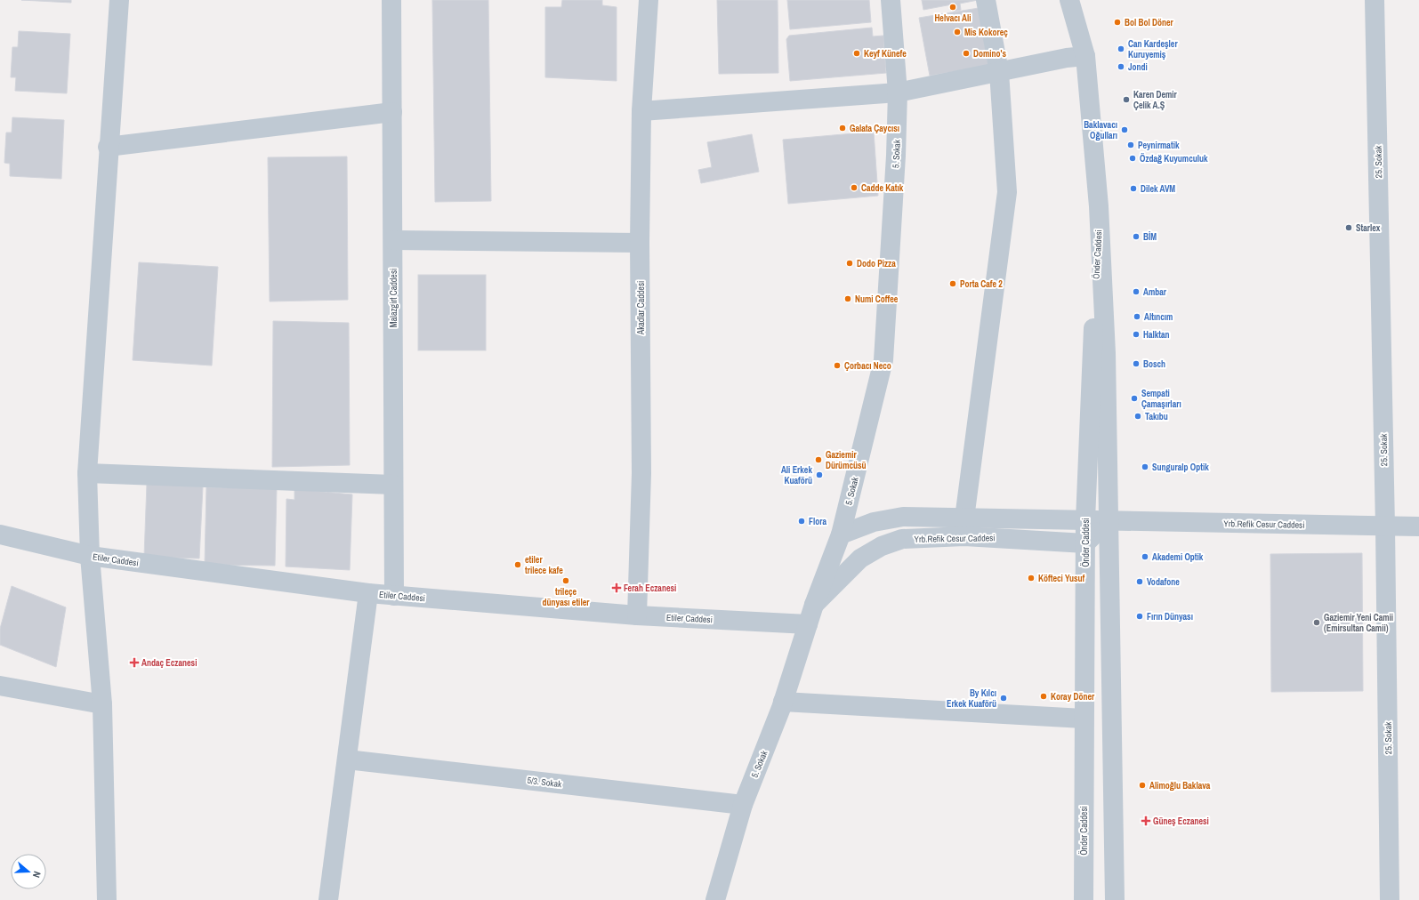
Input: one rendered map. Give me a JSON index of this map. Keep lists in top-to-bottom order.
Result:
{
  "streets": {
    "street": [
      "5. Sokak",
      "25. Sokak",
      "Önder Caddesi",
      "Malazgirt Caddesi",
      "Akadlar Caddesi",
      "Yrb.Refik Cesur Caddesi",
      "Etiler Caddesi",
      "5/3. Sokak"
    ]
  },
  "crossings": [
    ["5. Sokak", "Yrb.Refik Cesur Caddesi"],
    ["5. Sokak", "Etiler Caddesi"],
    ["5. Sokak", "5/3. Sokak"],
    ["25. Sokak", "Yrb.Refik Cesur Caddesi"],
    ["Önder Caddesi", "Yrb.Refik Cesur Caddesi"],
    ["Malazgirt Caddesi", "Etiler Caddesi"],
    ["Akadlar Caddesi", "Etiler Caddesi"]
  ],
  "places": {
    "other": [
      "Helvacı Ali",
      "Bol Bol Döner",
      "Mis Kokoreç",
      "Can Kardeşler Kuruyemiş",
      "Keyf Künefe",
      "Domino's",
      "Jondi",
      "Karen Demir Çelik A.Ş",
      "Galata Çaycısı",
      "Baklavacı Oğulları",
      "Peynirmatik",
      "Özdağ Kuyumculuk",
      "Cadde Katık",
      "Dilek AVM",
      "Starlex",
      "BİM",
      "Dodo Pizza",
      "Porta Cafe 2",
      "Ambar",
      "Numi Coffee",
      "Altıncım",
      "Halktan",
      "Bosch",
      "Çorbacı Neco",
      "Sempati Çamaşırları",
      "Takıbu",
      "Gaziemir Dürümcüsü",
      "Sunguralp Optik",
      "Ali Erkek Kuaförü",
      "Flora",
      "Akademi Optik",
      "etiler trilece kafe",
      "Köfteci Yusuf",
      "trileçe dünyası etiler",
      "Vodafone",
      "Fırın Dünyası",
      "Gaziemir Yeni Camii (Emirsultan Camii)",
      "Koray Döner",
      "By Kılcı Erkek Kuaförü",
      "Alimoğlu Baklava"
    ],
    "health": ["Ferah Eczanesi", "Andaç Eczanesi", "Güneş Eczanesi"]
  },
  "north": "right"
}
